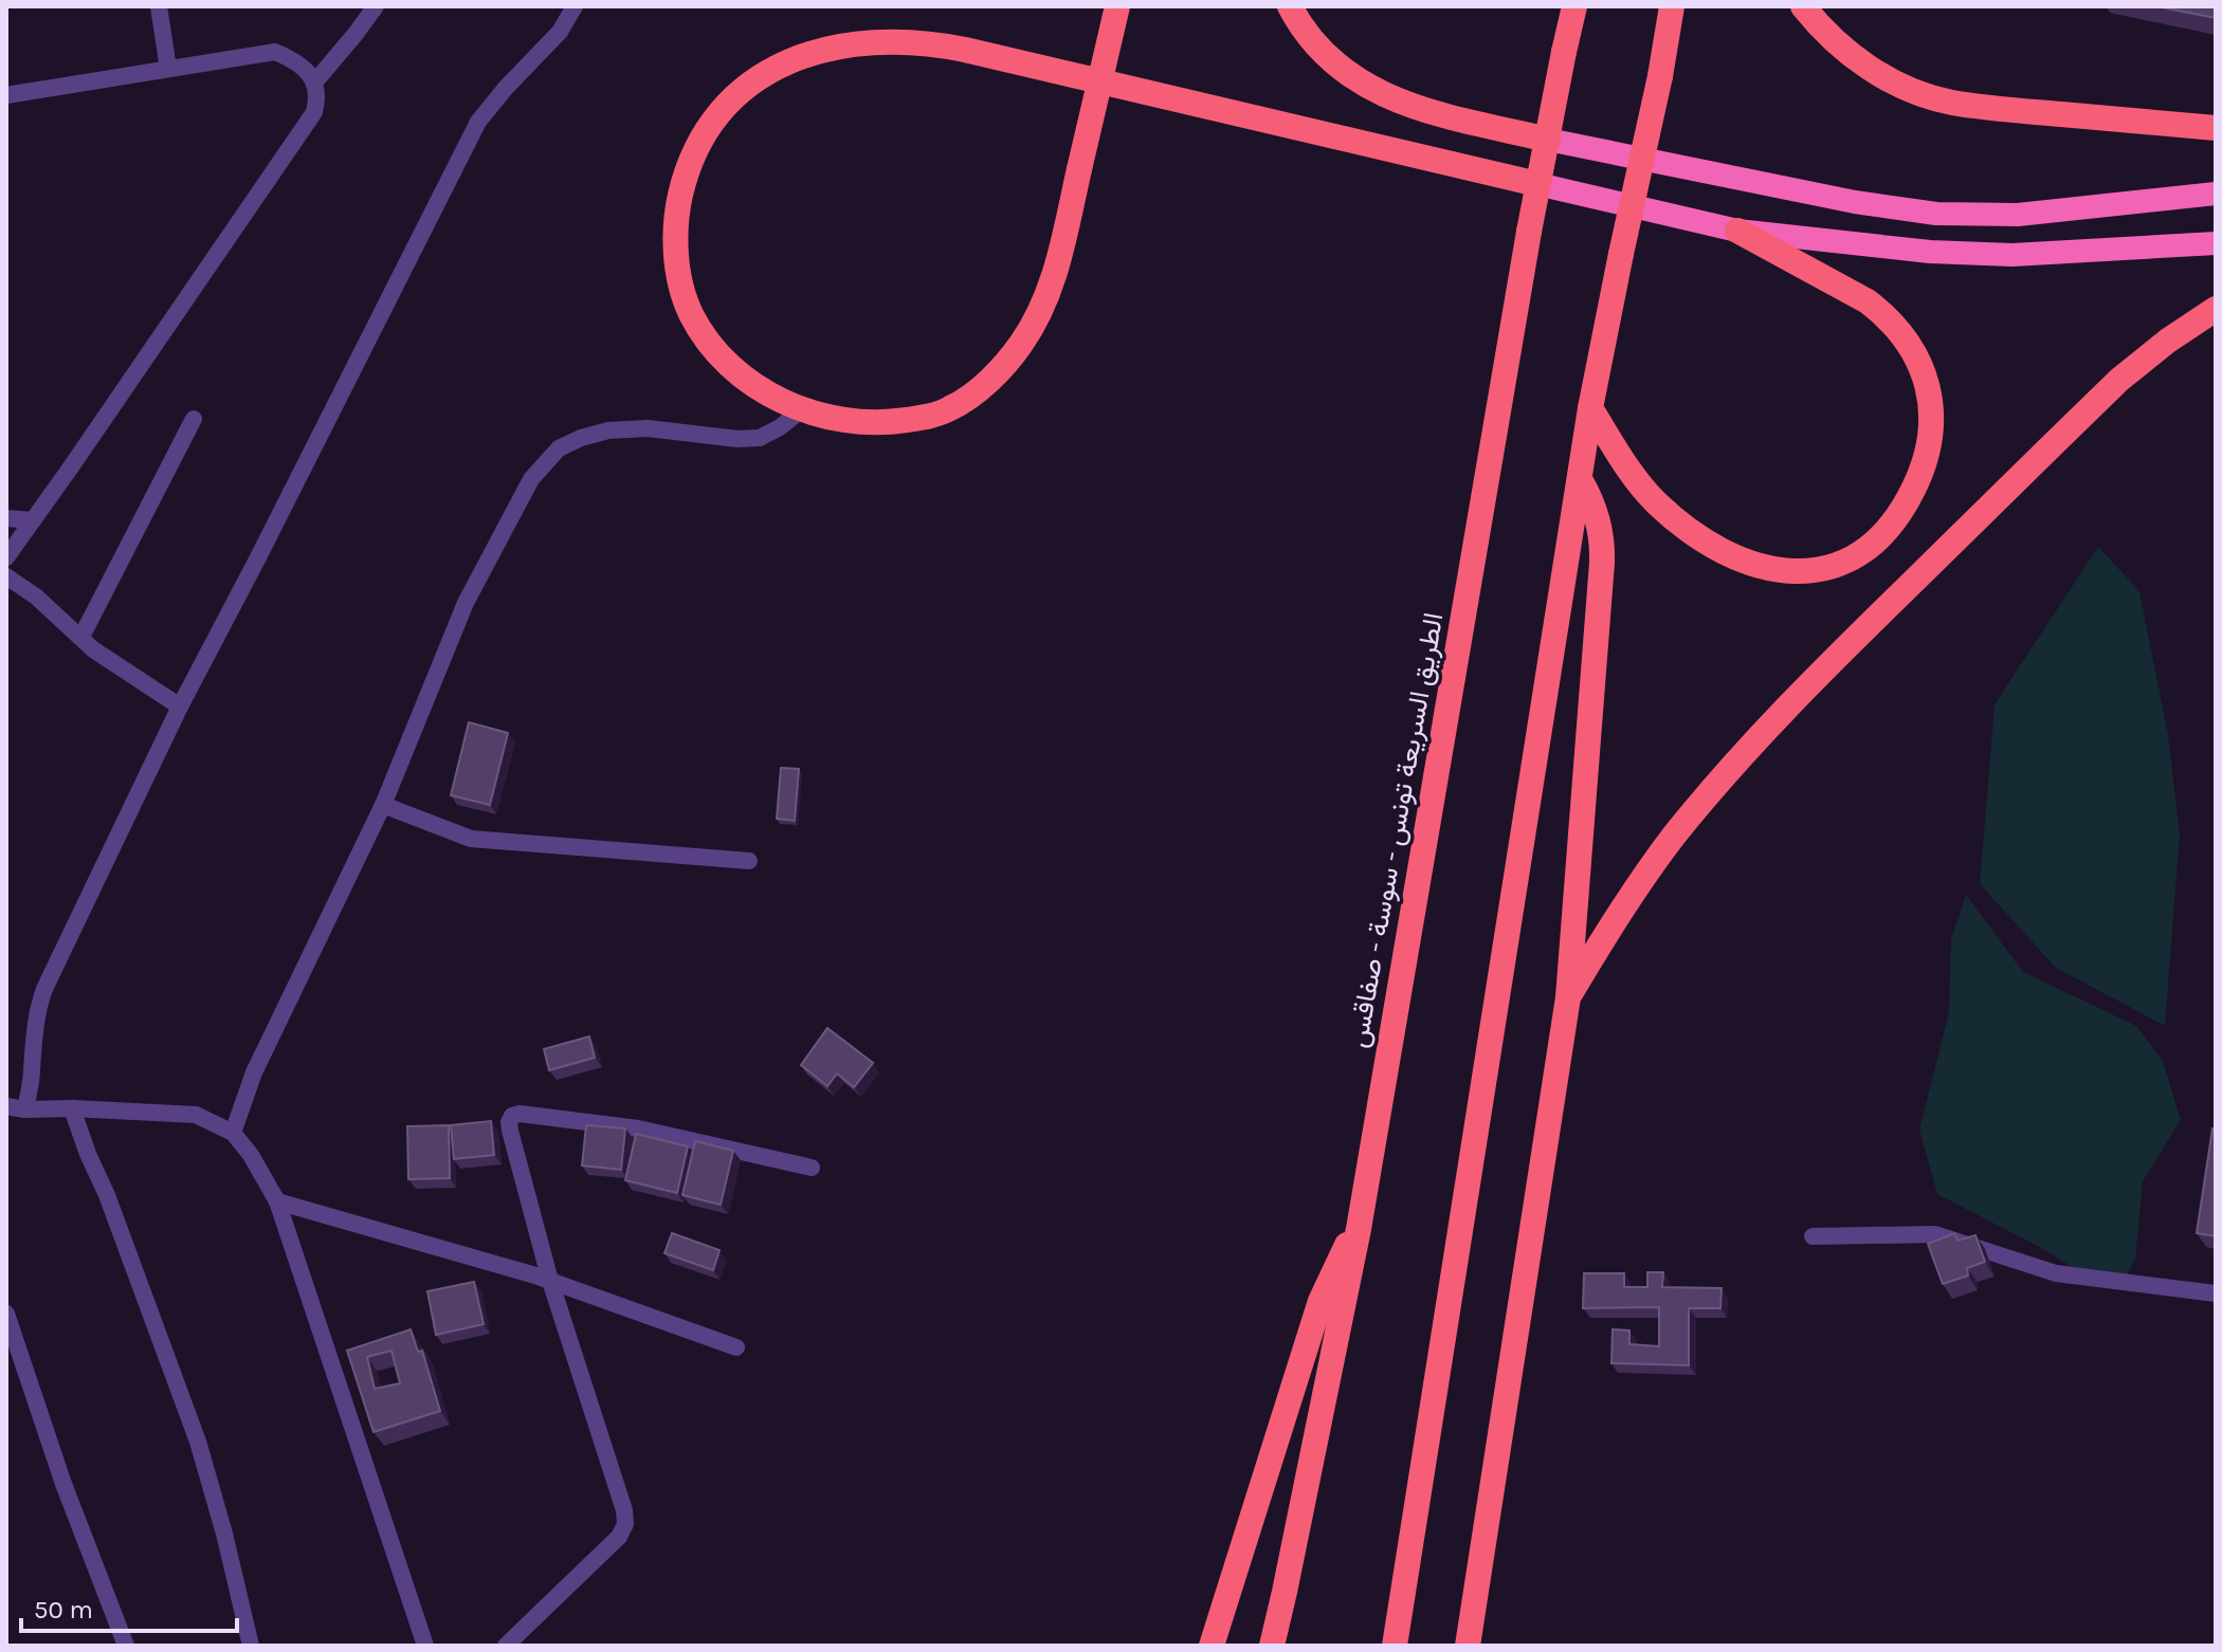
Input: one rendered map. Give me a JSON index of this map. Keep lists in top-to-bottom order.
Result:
{
  "streets": {
    "highway": ["الطريق السريعة تونس - سوسة - صفاقس"]
  },
  "scale_bar": "50 m"
}
